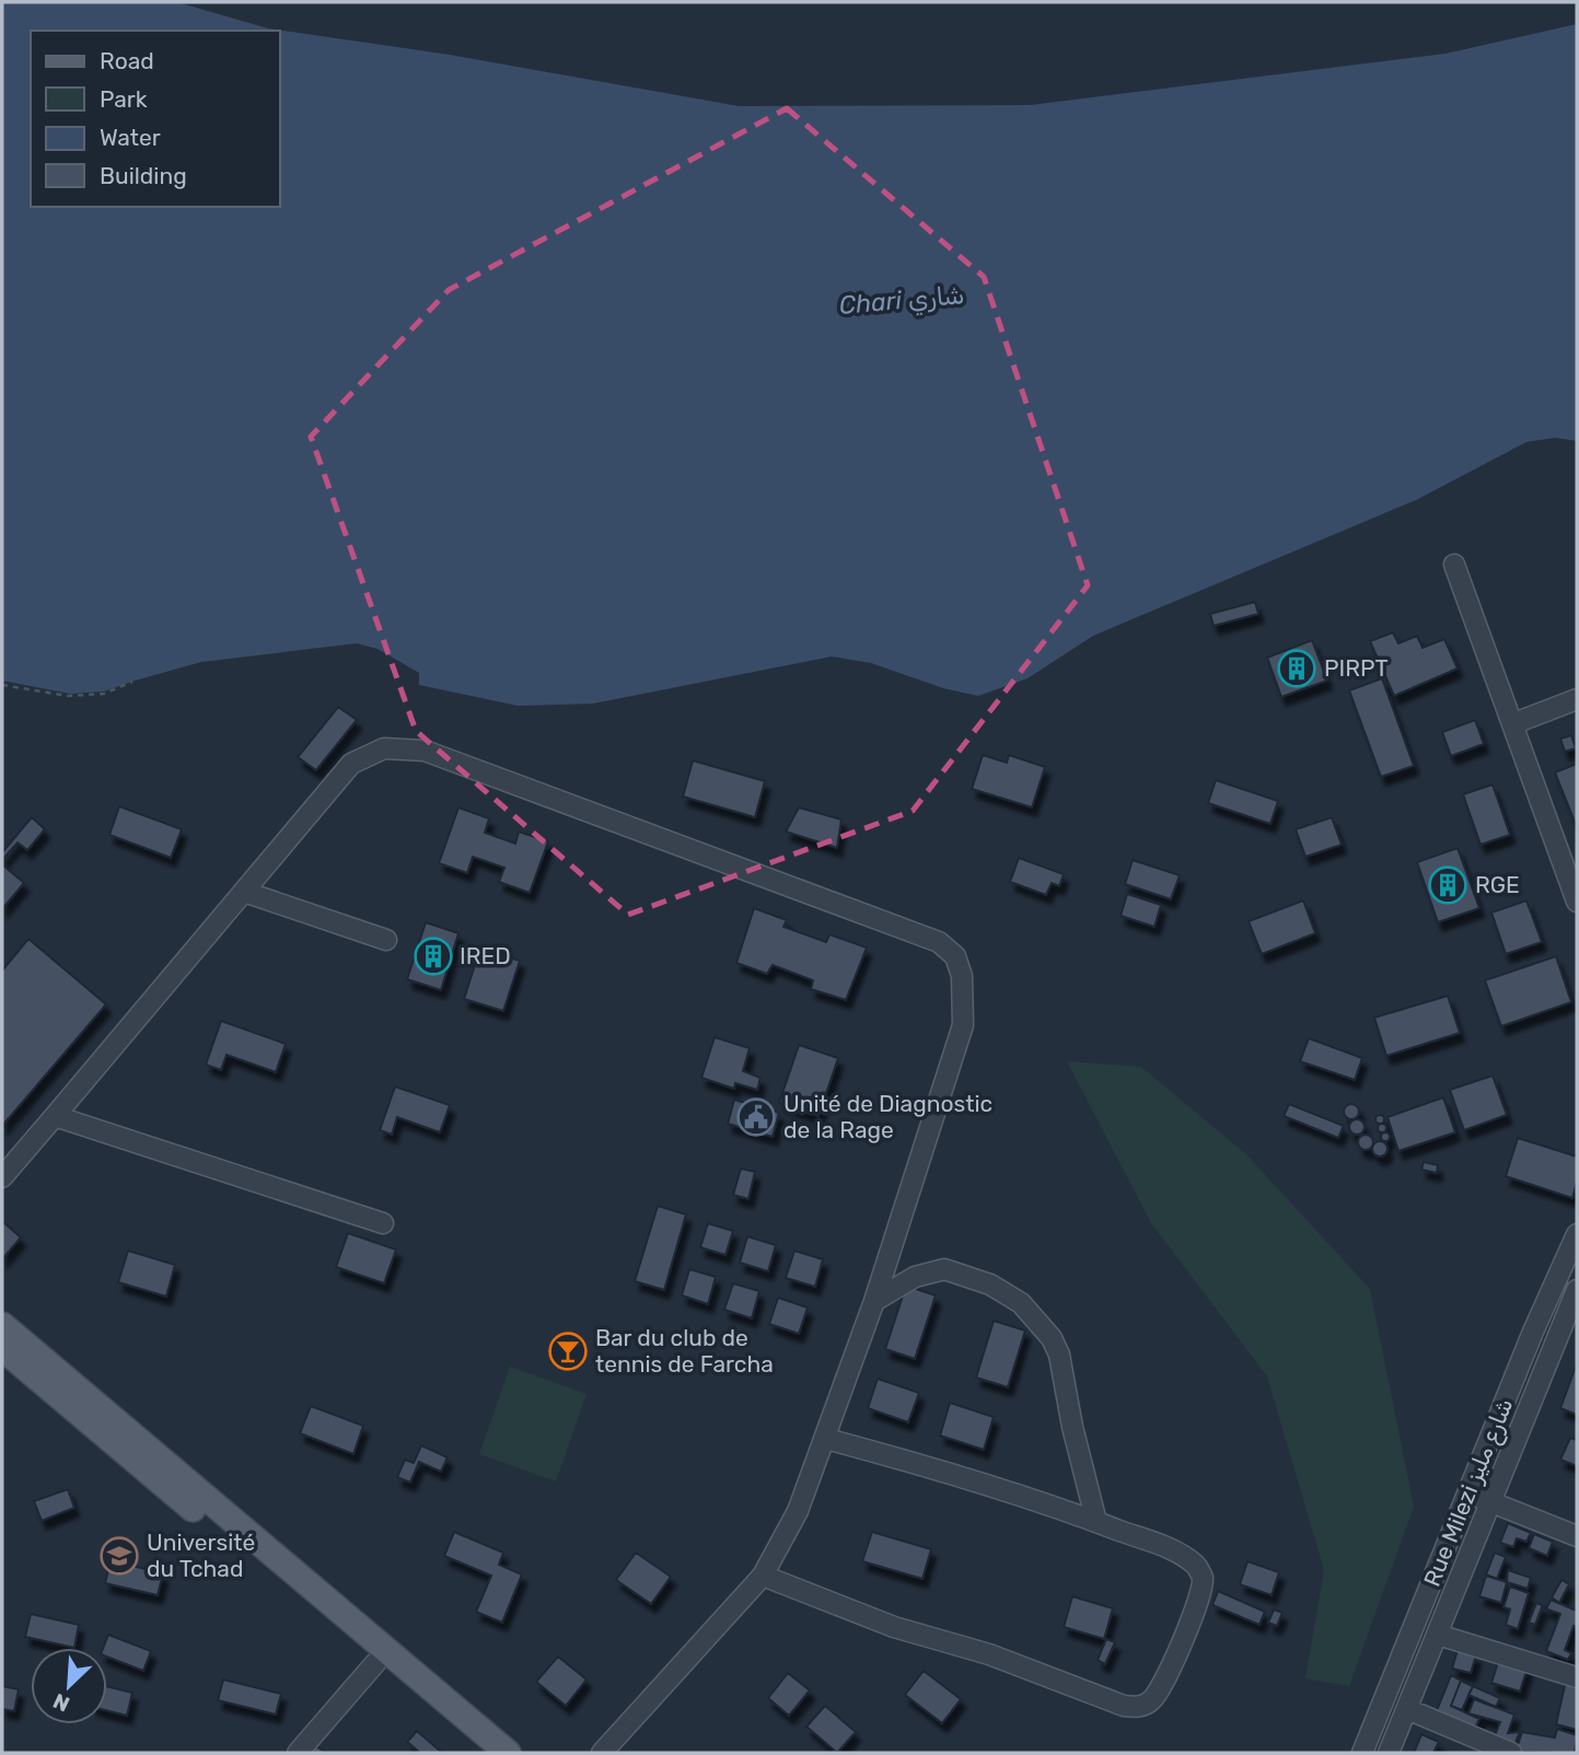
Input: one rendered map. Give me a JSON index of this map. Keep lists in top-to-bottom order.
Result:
{
  "streets": {
    "street": ["Rue Milezi شارع مليز"]
  },
  "water": ["Chari شاري"],
  "places": {
    "building": ["PIRPT", "RGE", "IRED"],
    "public building": ["Unité de Diagnostic de la Rage"],
    "bar": ["Bar du club de tennis de Farcha"],
    "school or university": ["Université du Tchad"]
  },
  "legend": [
    "Road",
    "Park",
    "Water",
    "Building"
  ],
  "north": "bottom left"
}
